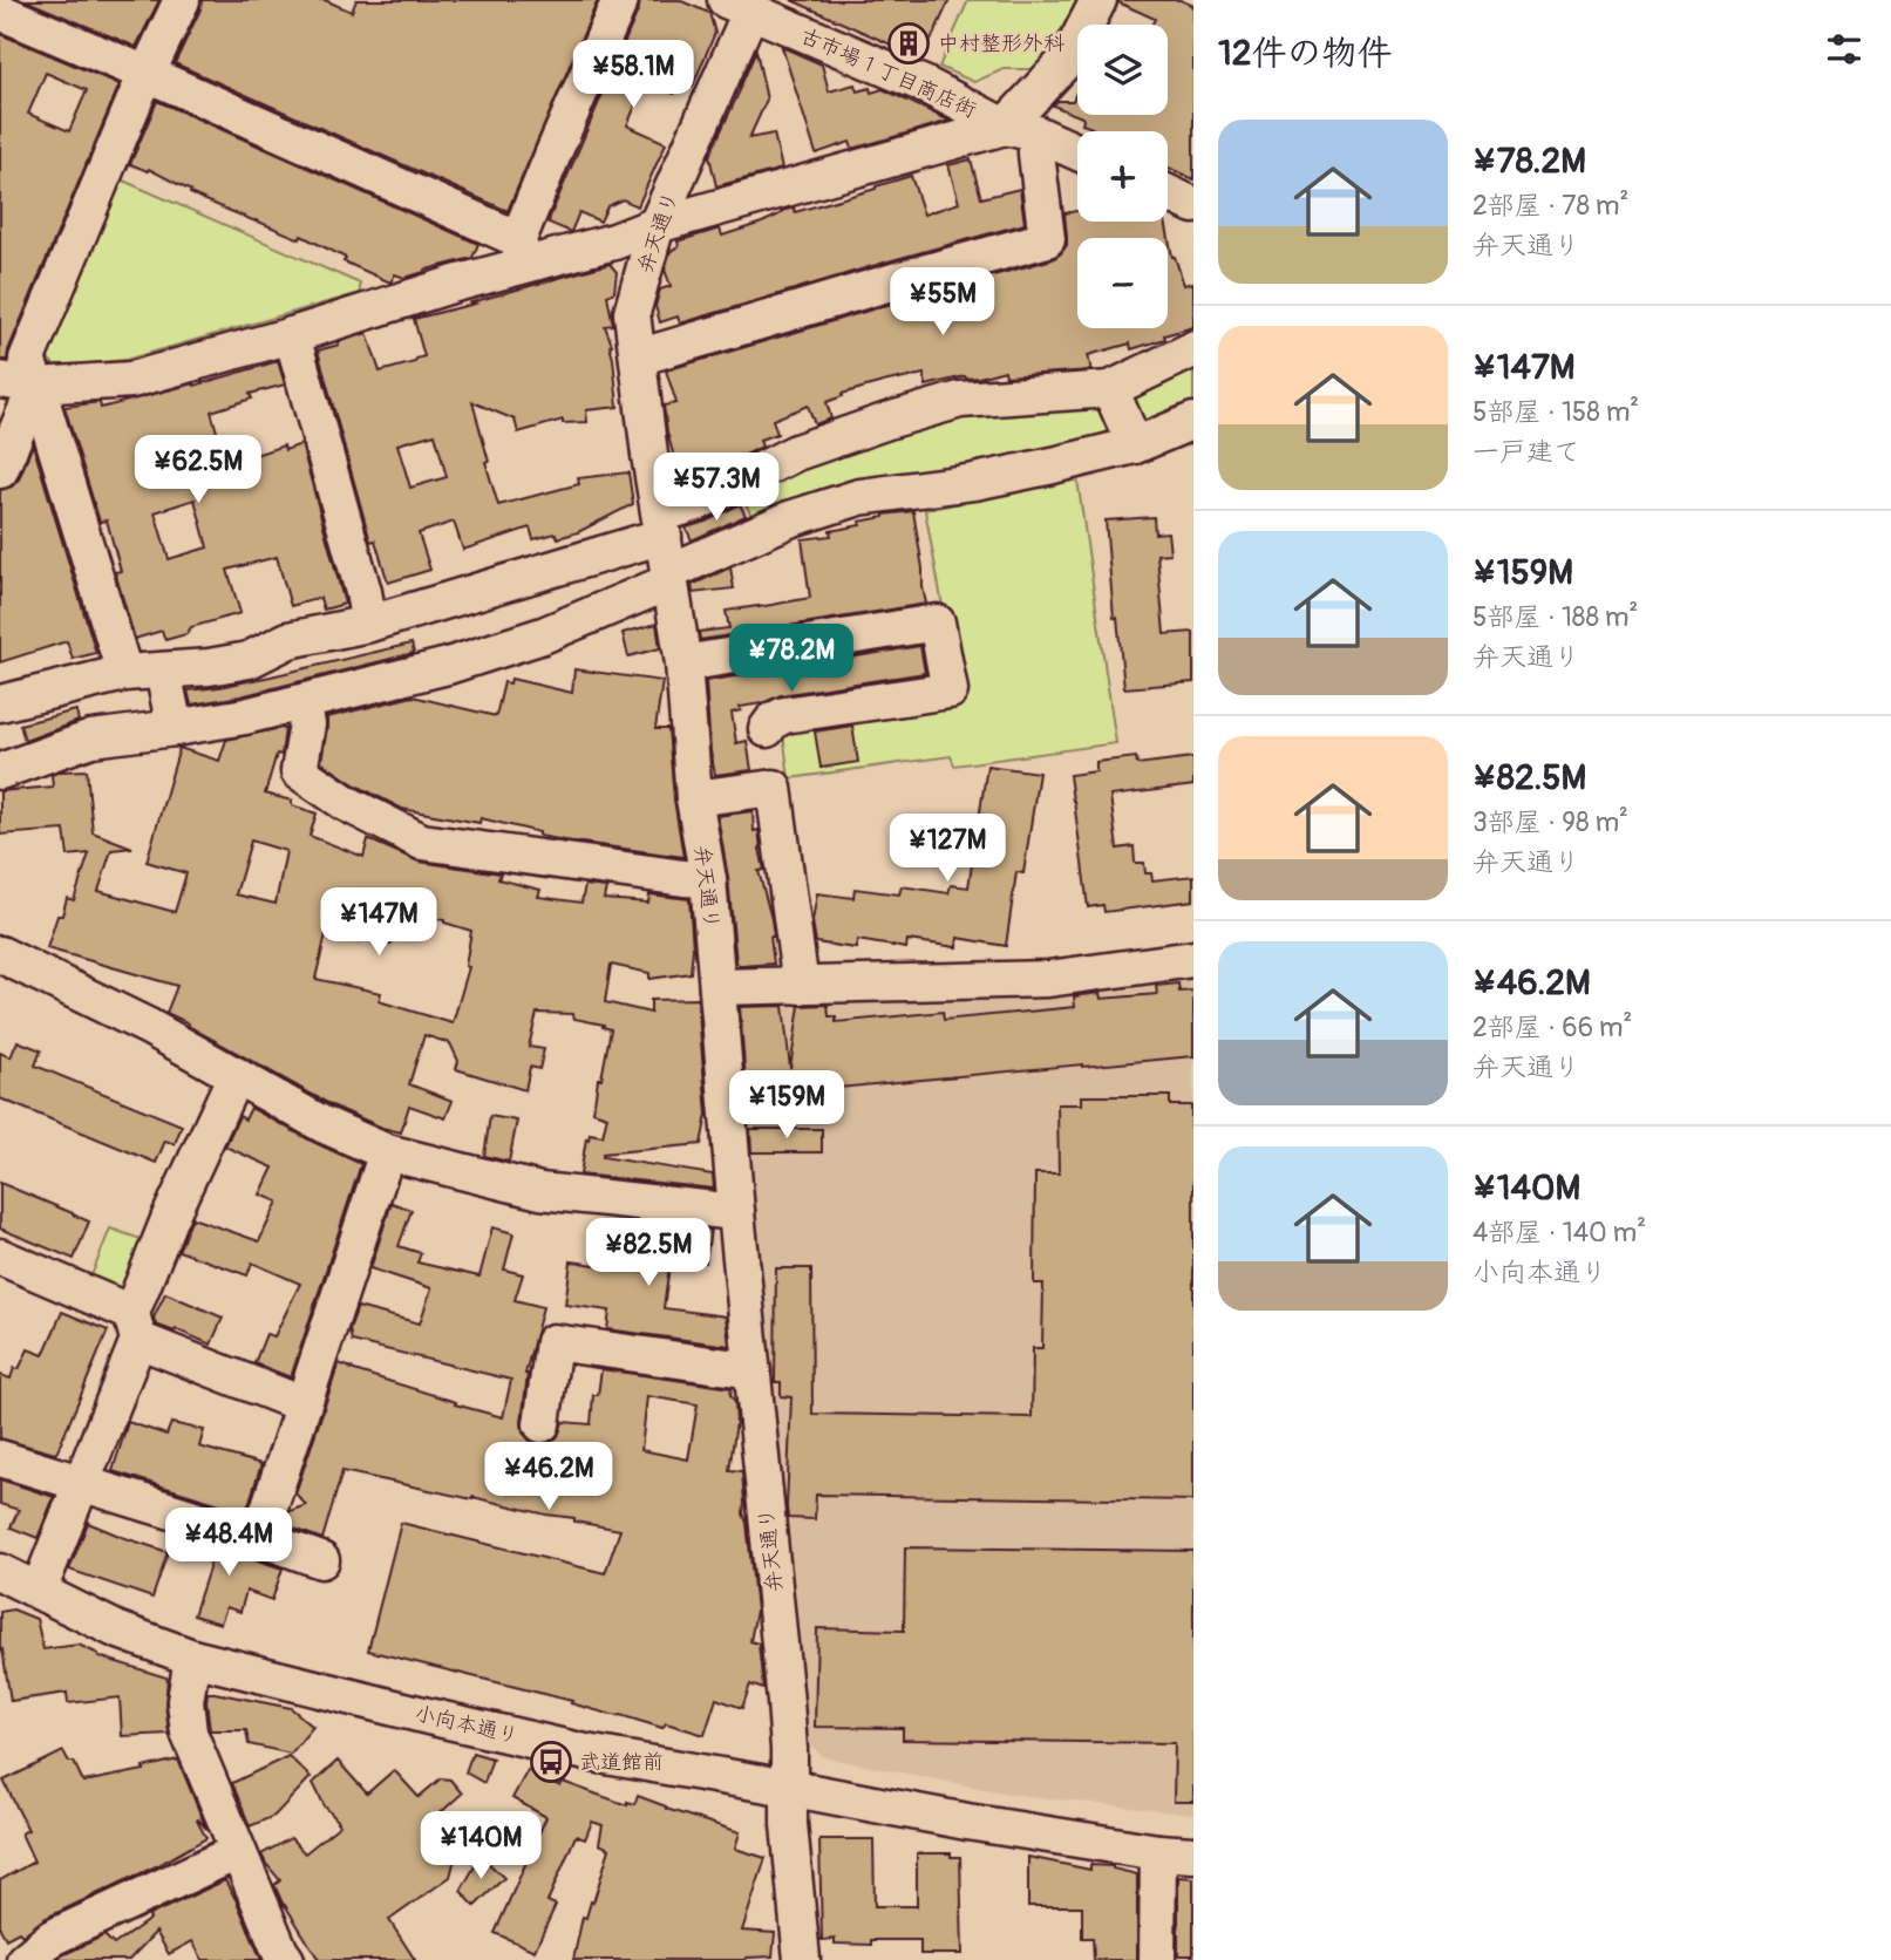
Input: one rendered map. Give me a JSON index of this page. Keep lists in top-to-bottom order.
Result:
{
  "streets": {
    "street": ["古市場１丁目商店街", "弁天通り", "小向本通り"]
  },
  "crossings": [
    ["古市場１丁目商店街", "弁天通り"],
    ["弁天通り", "小向本通り"]
  ],
  "places": {
    "building": ["中村整形外科"],
    "bus stop": ["武道館前"]
  },
  "page": {
    "heading": "12件の物件",
    "map_buttons": ["+", "−"],
    "price": [
      "¥58.1M",
      "¥55M",
      "¥62.5M",
      "¥57.3M",
      "¥78.2M",
      "¥127M",
      "¥147M",
      "¥159M",
      "¥82.5M",
      "¥46.2M",
      "¥48.4M",
      "¥140M"
    ],
    "list": [
      {
        "name": "¥78.2M",
        "note": "2部屋 · 78 m² · 弁天通り"
      },
      {
        "name": "¥147M",
        "note": "5部屋 · 158 m² · 一戸建て"
      },
      {
        "name": "¥159M",
        "note": "5部屋 · 188 m² · 弁天通り"
      },
      {
        "name": "¥82.5M",
        "note": "3部屋 · 98 m² · 弁天通り"
      },
      {
        "name": "¥46.2M",
        "note": "2部屋 · 66 m² · 弁天通り"
      },
      {
        "name": "¥140M",
        "note": "4部屋 · 140 m² · 小向本通り"
      }
    ]
  }
}
